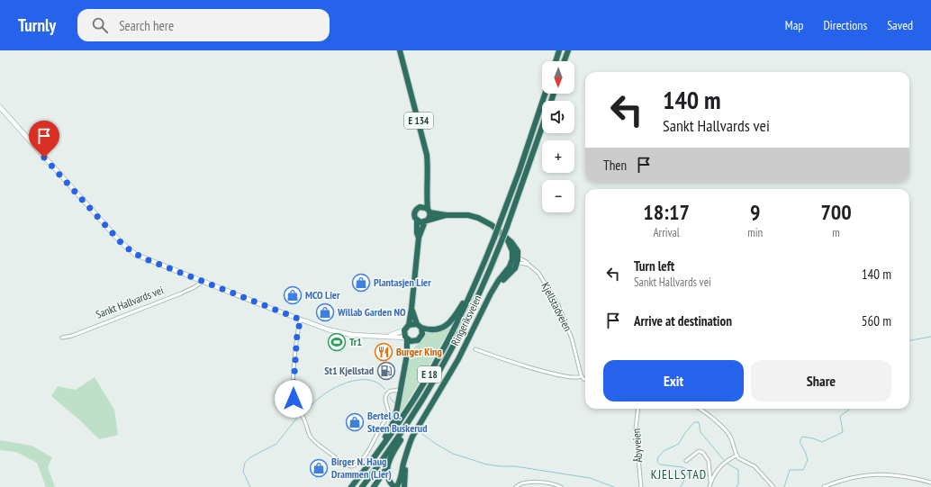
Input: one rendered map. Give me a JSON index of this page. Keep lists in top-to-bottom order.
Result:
{
  "streets": {
    "highway": ["E 134", "Ringeriksveien", "E 18"],
    "street": ["Sankt Hallvards vei", "Kjellstadveien", "Åbyveien"]
  },
  "crossings": [
    ["Kjellstadveien", "Ringeriksveien"]
  ],
  "districts": ["KJELLSTAD"],
  "places": {
    "shop": [
      "Plantasjen Lier",
      "MCO Lier",
      "Willab Garden NO",
      "Bertel O. Steen Buskerud",
      "Birger N. Haug Drammen (Lier)"
    ],
    "sports": ["Tr1"],
    "restaurant": ["Burger King"],
    "fuel station": ["St1 Kjellstad"]
  },
  "north": "bottom",
  "page": {
    "header": "Turnly",
    "search": "Search here",
    "nav": ["Map", "Directions", "Saved"],
    "map_buttons": ["+", "−"],
    "turn": ["140 m", "Sankt Hallvards vei"],
    "then": "Then",
    "eta": [
      "18:17",
      "Arrival",
      "9",
      "min",
      "700",
      "m"
    ],
    "list": [
      {
        "name": "Turn left",
        "note": "Sankt Hallvards vei",
        "value": "140 m"
      },
      {
        "name": "Arrive at destination",
        "value": "560 m"
      }
    ],
    "buttons": ["Exit", "Share"]
  }
}
